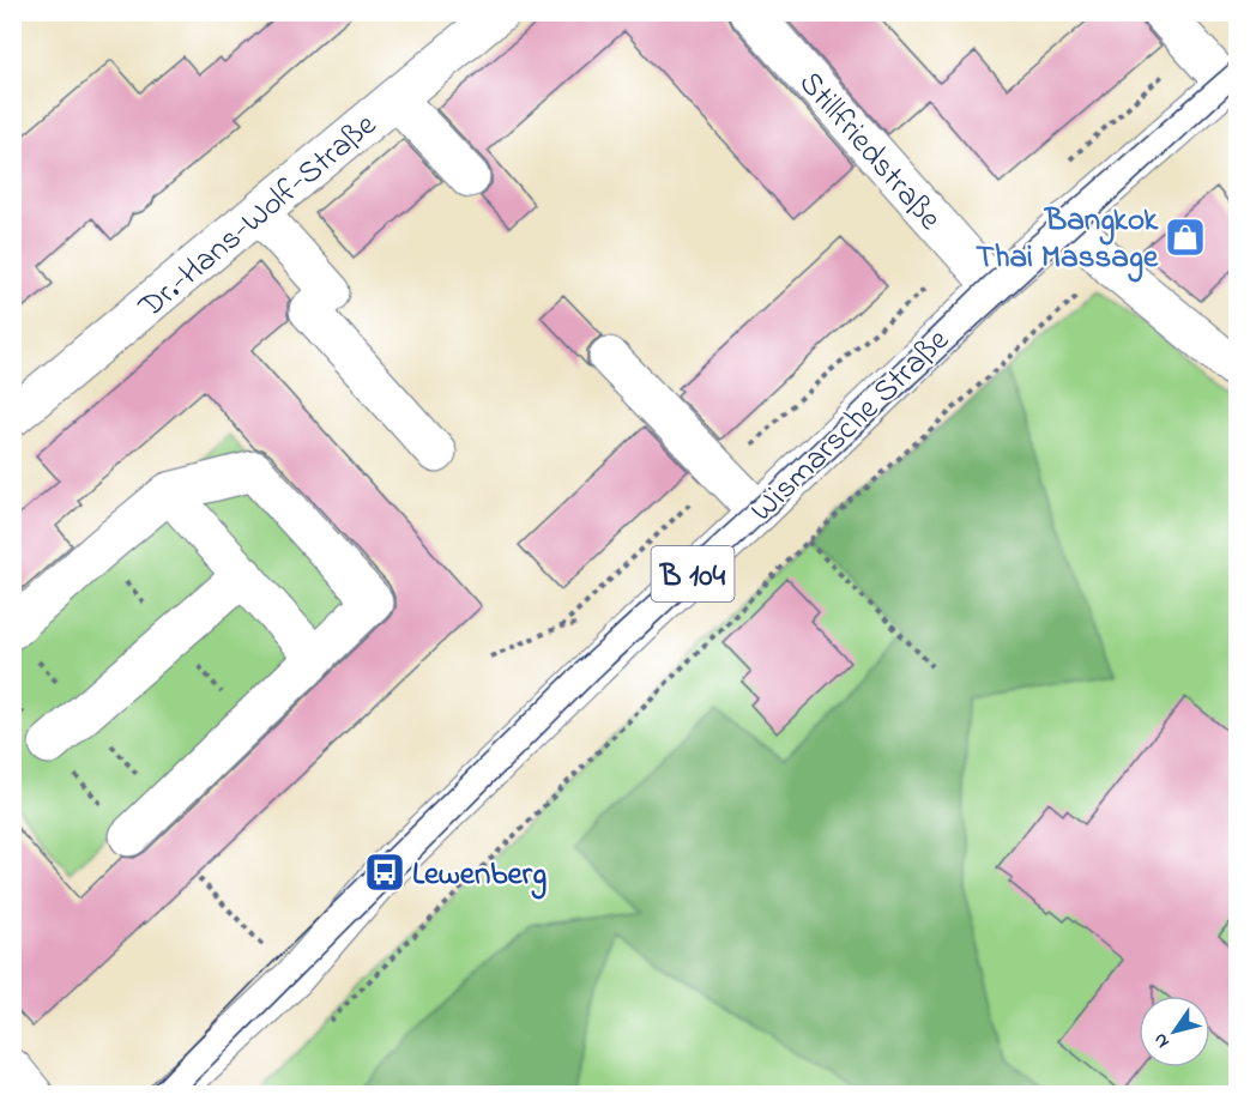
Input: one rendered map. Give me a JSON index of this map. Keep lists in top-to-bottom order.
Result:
{
  "streets": {
    "street": [
      "Stillfriedstraße",
      "Dr.-Hans-Wolf-Straße",
      "Wismarsche Straße",
      "B 104"
    ]
  },
  "crossings": [
    ["Stillfriedstraße", "Wismarsche Straße"]
  ],
  "places": {
    "shop": ["Bangkok Thai Massage"],
    "bus stop": ["Lewenberg"]
  },
  "north": "bottom left"
}
